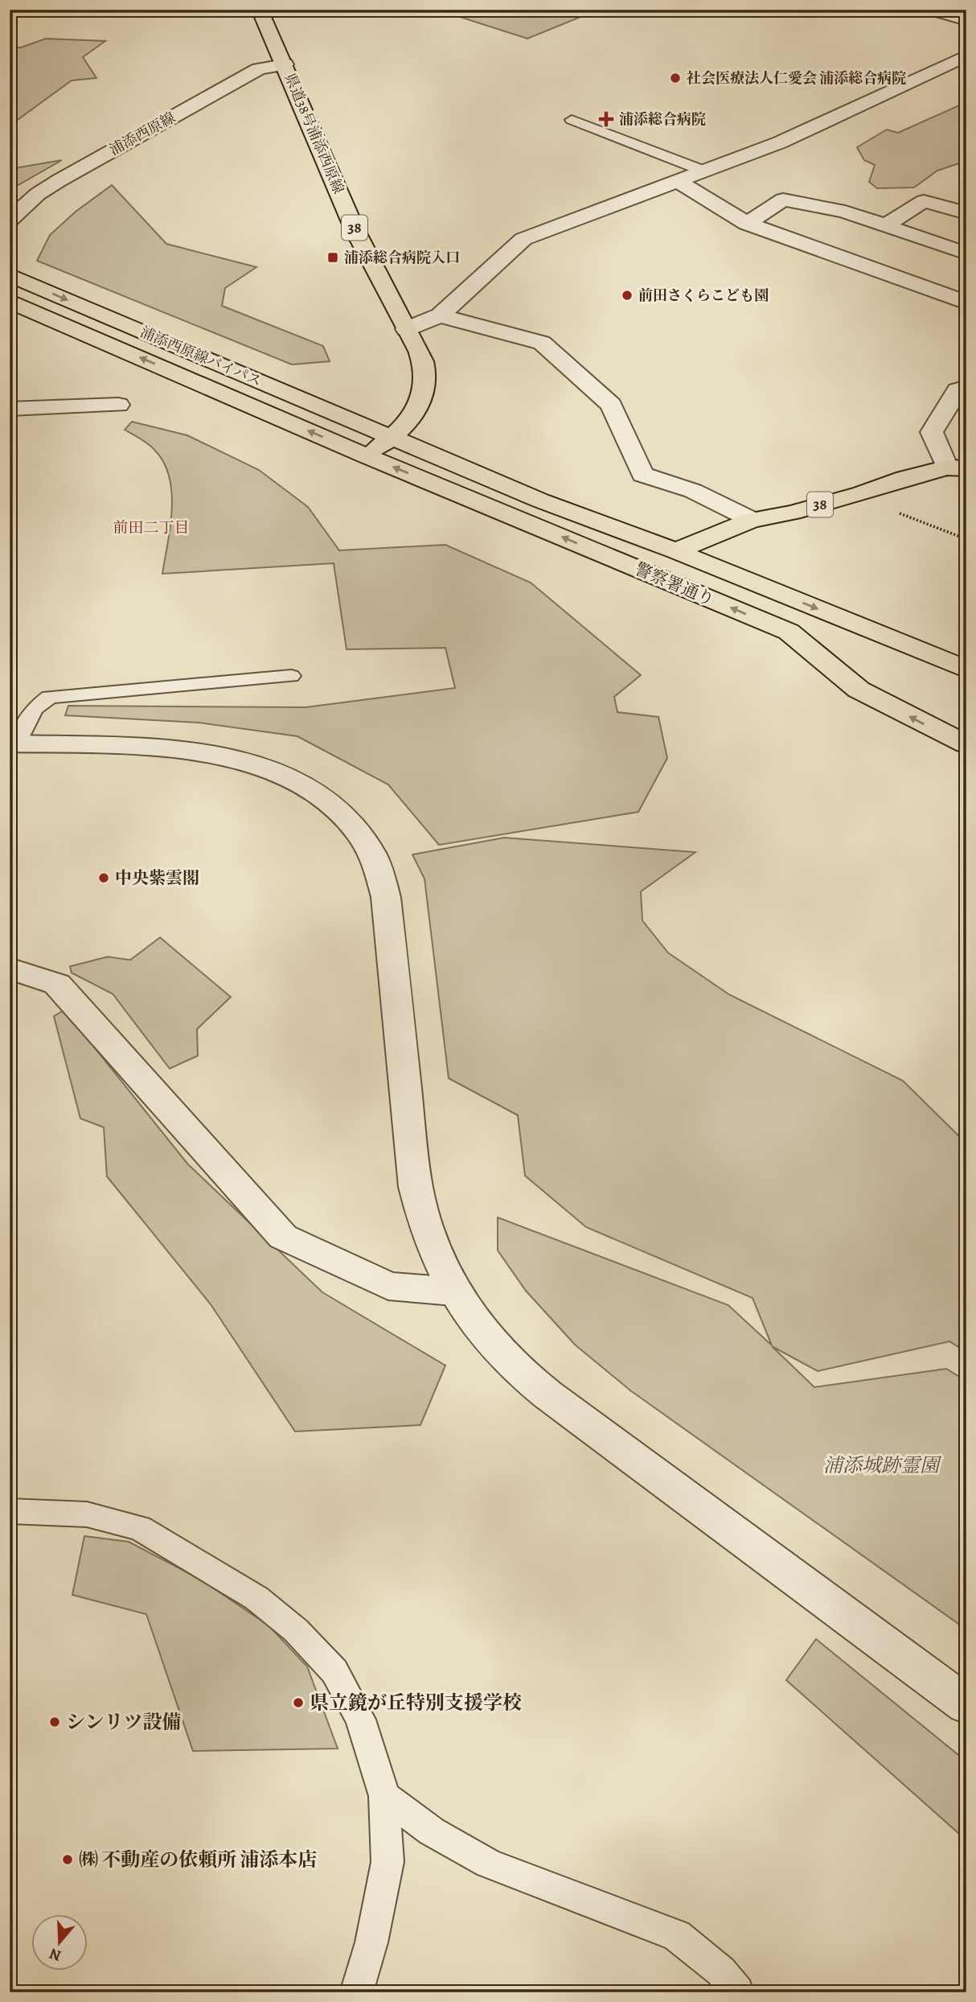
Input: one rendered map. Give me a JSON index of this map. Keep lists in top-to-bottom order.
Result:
{
  "streets": {
    "main road": [
      "県道38号浦添西原線",
      "38",
      "浦添西原線バイパス",
      "警察署通り"
    ],
    "street": ["浦添西原線"]
  },
  "crossings": [
    ["浦添西原線", "県道38号浦添西原線"],
    ["県道38号浦添西原線", "浦添西原線バイパス"],
    ["県道38号浦添西原線", "警察署通り"],
    ["38", "警察署通り"],
    ["浦添西原線バイパス", "警察署通り"]
  ],
  "districts": ["前田二丁目"],
  "parks": ["浦添城跡霊園"],
  "places": {
    "other": [
      "社会医療法人仁愛会 浦添総合病院",
      "前田さくらこども園",
      "中央紫雲閣",
      "県立鏡が丘特別支援学校",
      "シンリツ設備",
      "㈱ 不動産の依頼所 浦添本店"
    ],
    "health": ["浦添総合病院"],
    "transit": ["浦添総合病院入口"]
  },
  "north": "bottom"
}
